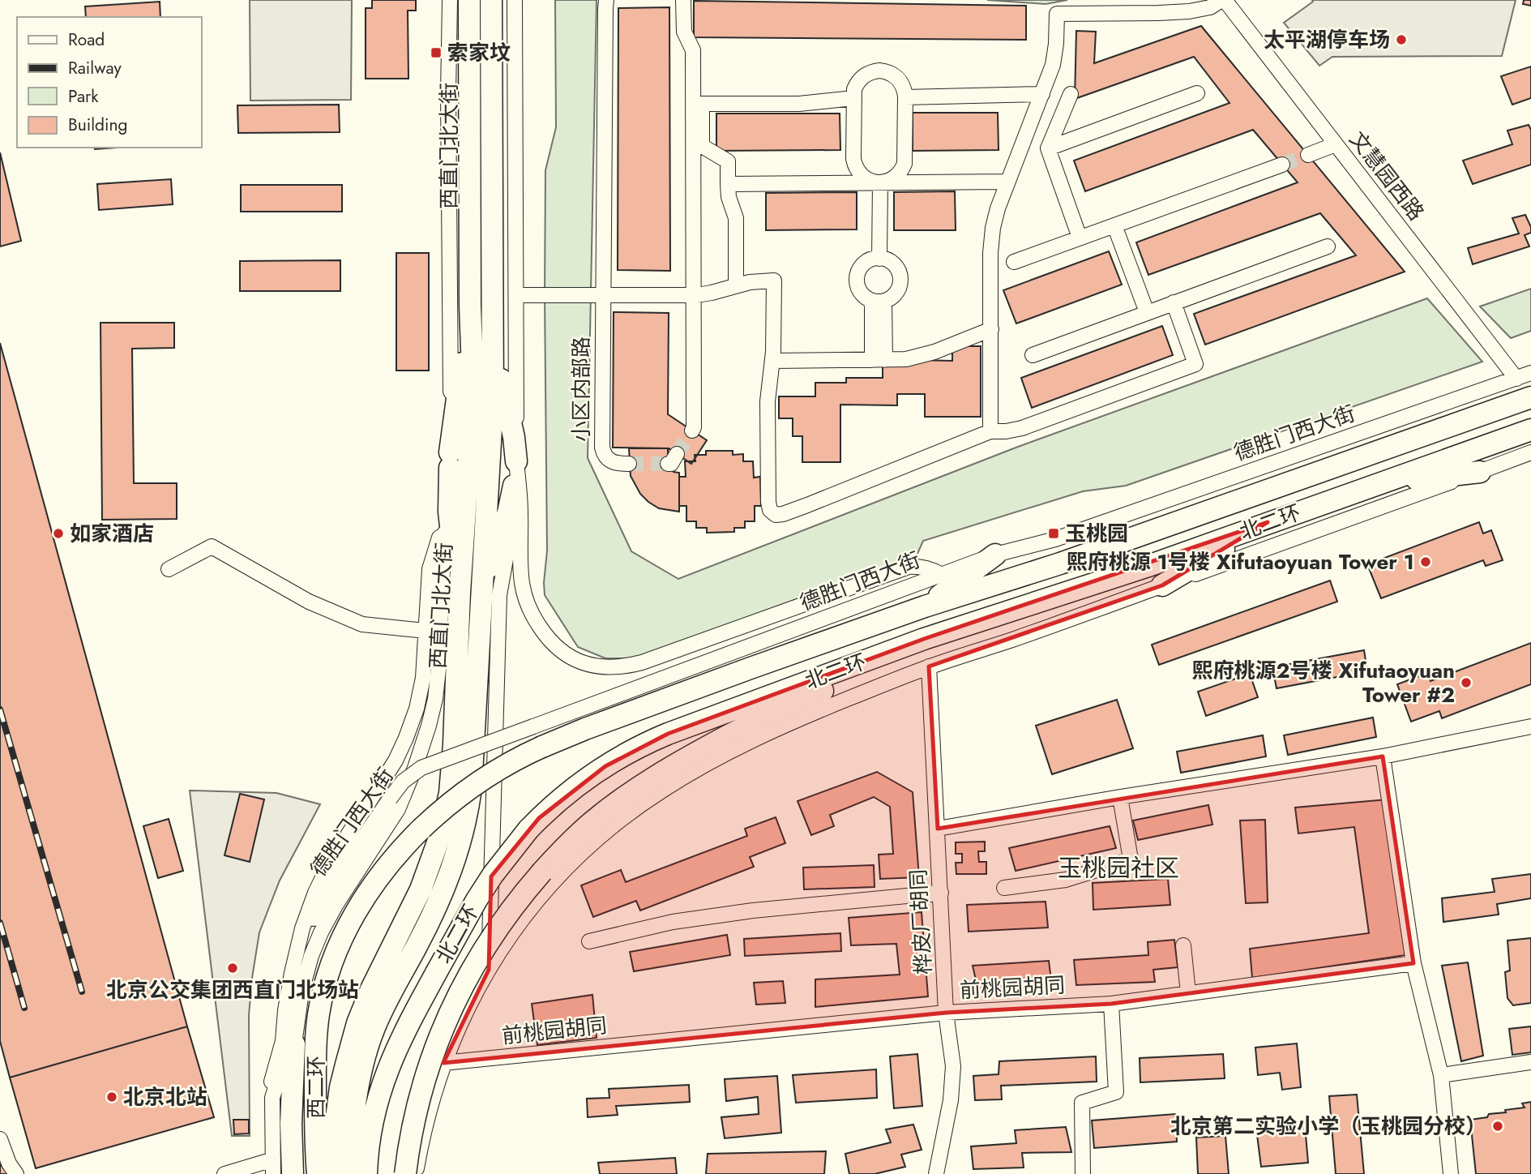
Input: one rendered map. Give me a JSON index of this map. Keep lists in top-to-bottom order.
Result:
{
  "streets": {
    "highway": ["西直门北大街", "北二环", "西二环"],
    "street": [
      "文慧园西路",
      "小区内部路",
      "德胜门西大街",
      "桦皮厂胡同",
      "前桃园胡同"
    ]
  },
  "crossings": [
    ["文慧园西路", "德胜门西大街"],
    ["北二环", "西二环"],
    ["桦皮厂胡同", "前桃园胡同"]
  ],
  "districts": ["玉桃园社区"],
  "places": {
    "other": [
      "太平湖停车场",
      "如家酒店",
      "熙府桃源 1号楼 Xifutaoyuan Tower 1",
      "熙府桃源2号楼 Xifutaoyuan Tower #2",
      "北京公交集团西直门北场站",
      "北京北站",
      "北京第二实验小学（玉桃园分校）"
    ],
    "transit": ["索家坟", "玉桃园"]
  },
  "legend": [
    "Road",
    "Railway",
    "Park",
    "Building"
  ]
}
